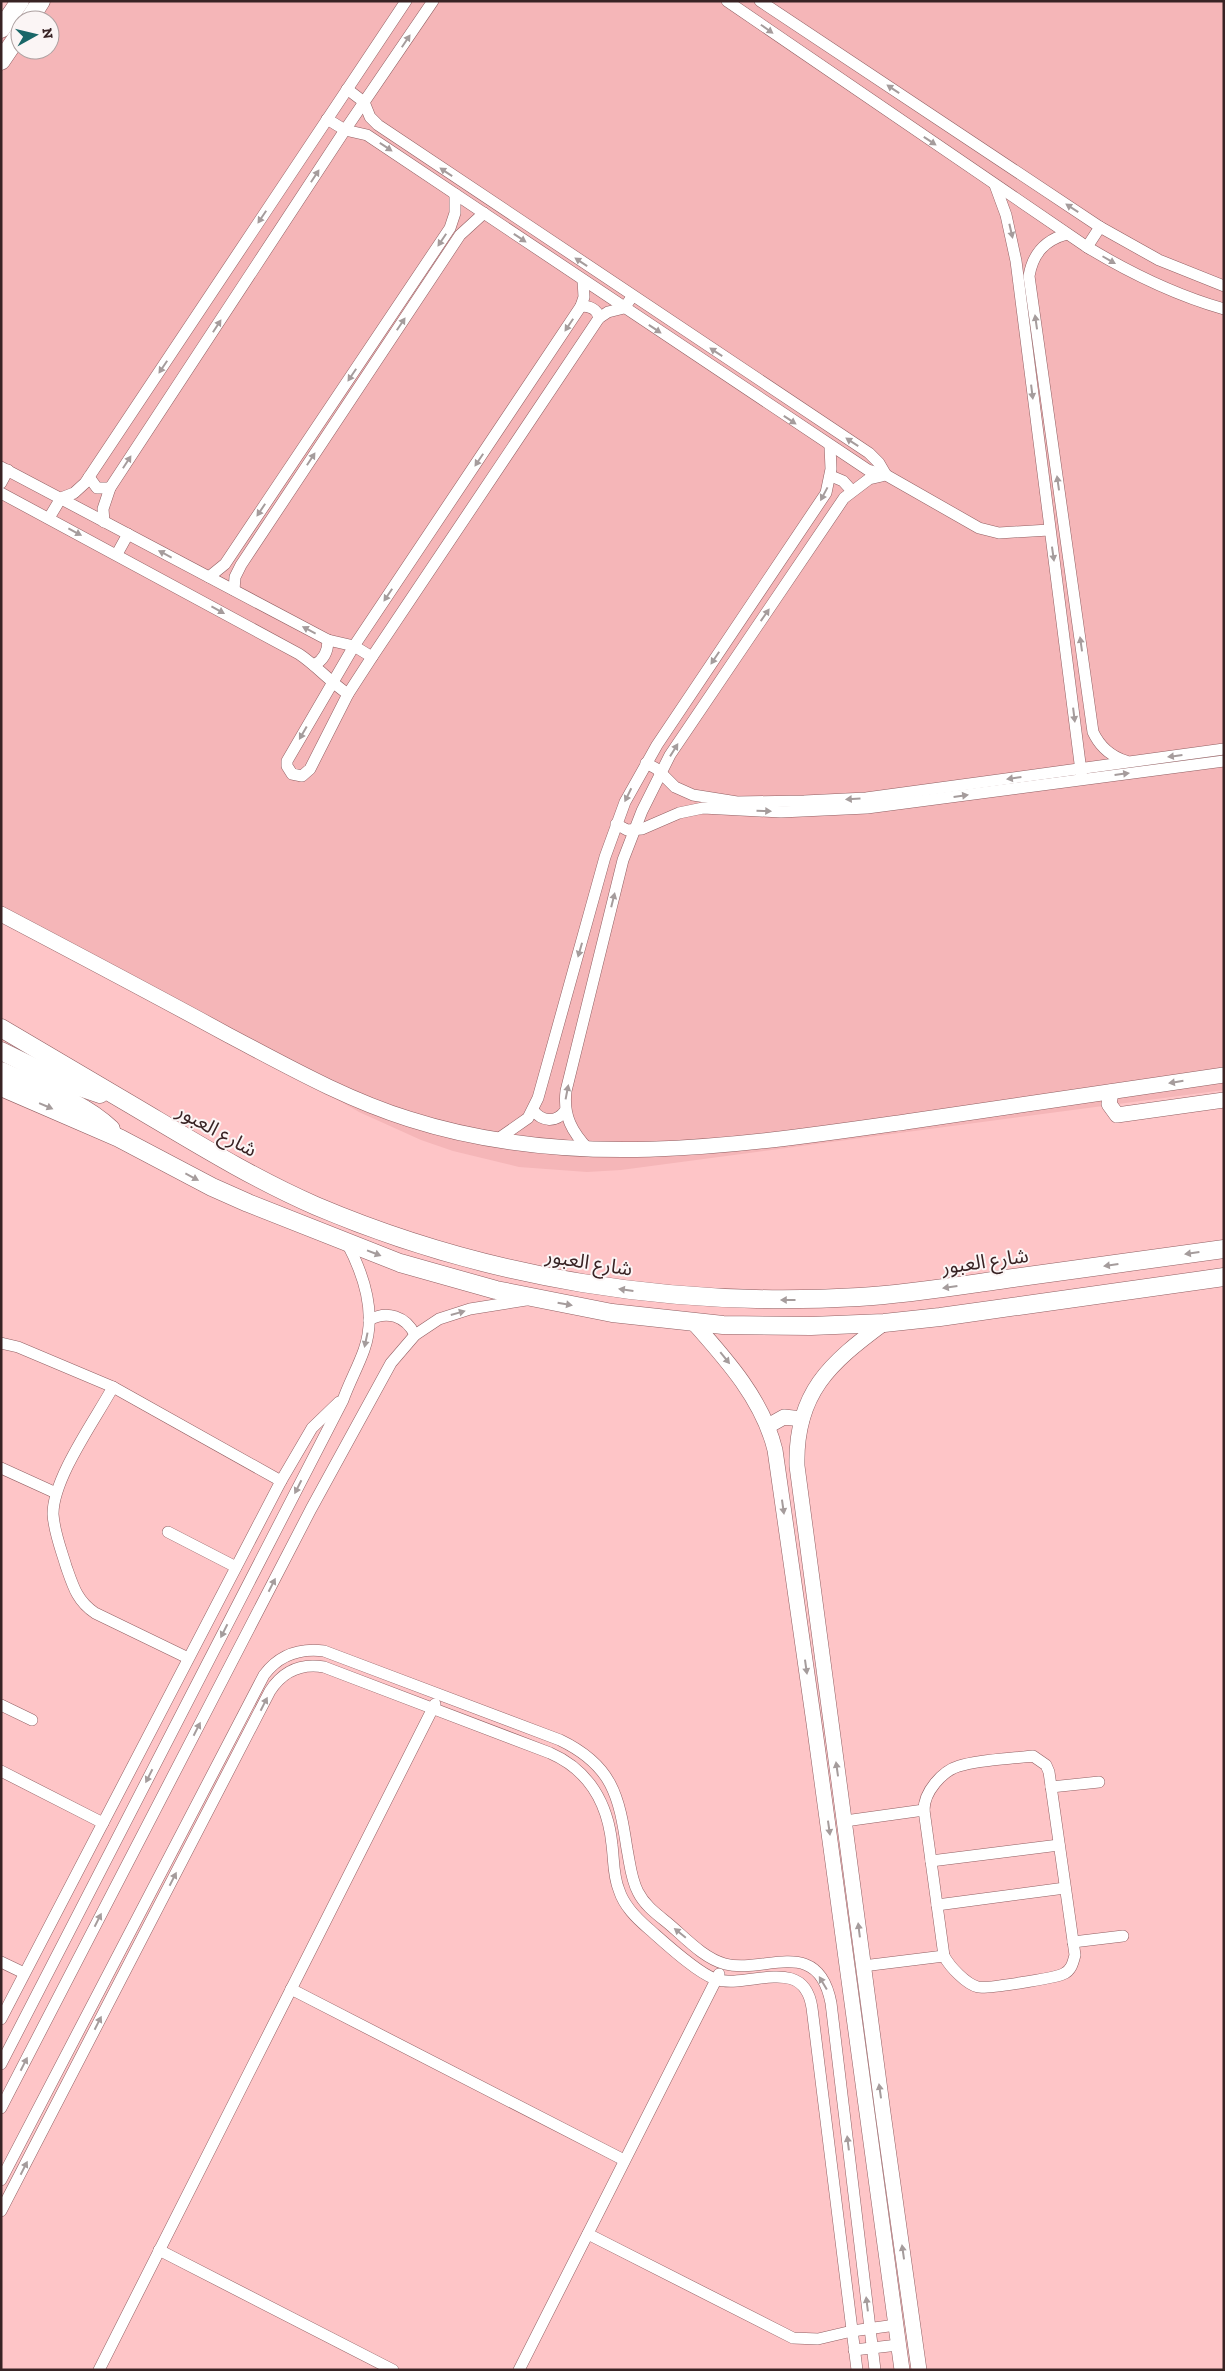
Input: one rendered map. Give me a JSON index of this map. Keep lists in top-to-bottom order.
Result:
{
  "streets": {
    "main road": ["شارع العبور"]
  },
  "north": "right"
}
